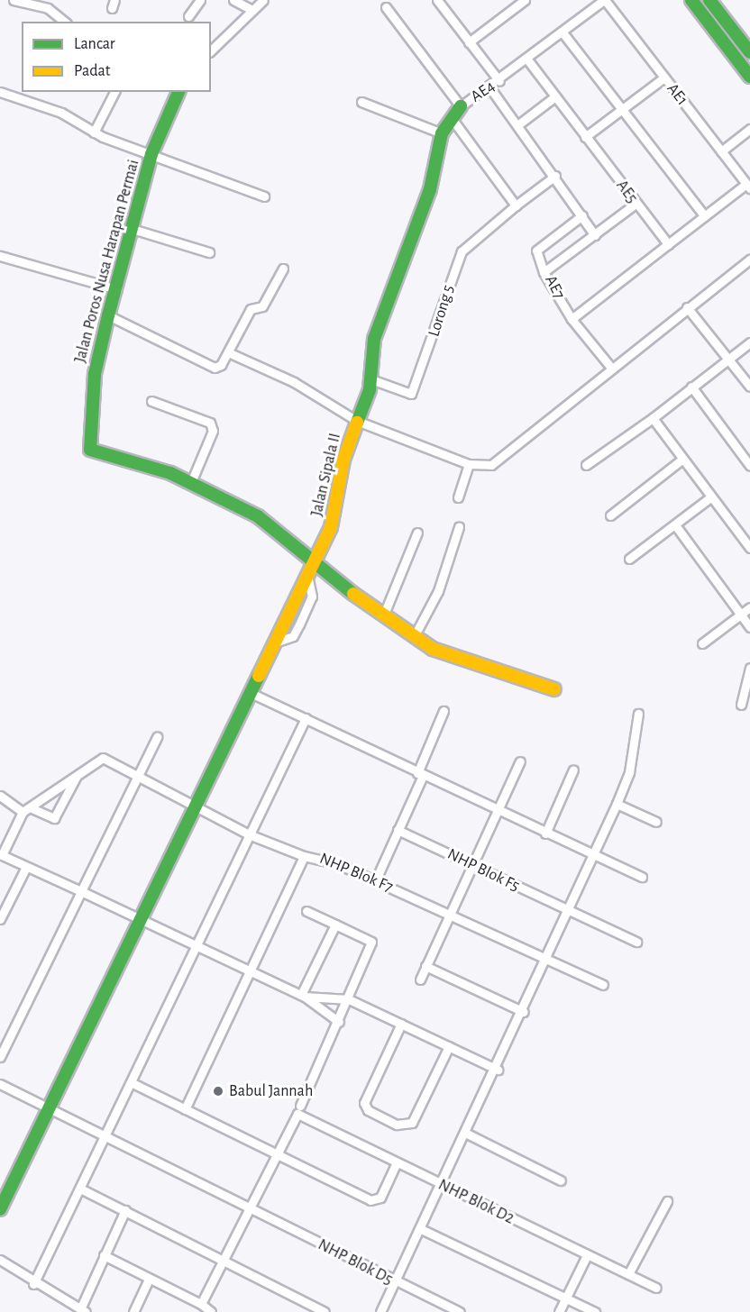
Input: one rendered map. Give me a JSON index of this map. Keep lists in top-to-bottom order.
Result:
{
  "streets": {
    "street": [
      "AE4",
      "AE1",
      "AE5",
      "Jalan Poros Nusa Harapan Permai",
      "AE7",
      "Lorong 5",
      "Jalan Sipala II",
      "NHP Blok F5",
      "NHP Blok F7",
      "NHP Blok D2",
      "NHP Blok D5"
    ]
  },
  "crossings": [
    ["AE4", "AE1"],
    ["AE4", "AE5"],
    ["AE4", "Jalan Sipala II"],
    ["AE5", "AE7"],
    ["Jalan Poros Nusa Harapan Permai", "Jalan Sipala II"],
    ["Lorong 5", "Jalan Sipala II"],
    ["Jalan Sipala II", "NHP Blok D5"]
  ],
  "places": ["Babul Jannah"],
  "legend": ["Lancar", "Padat"]
}
